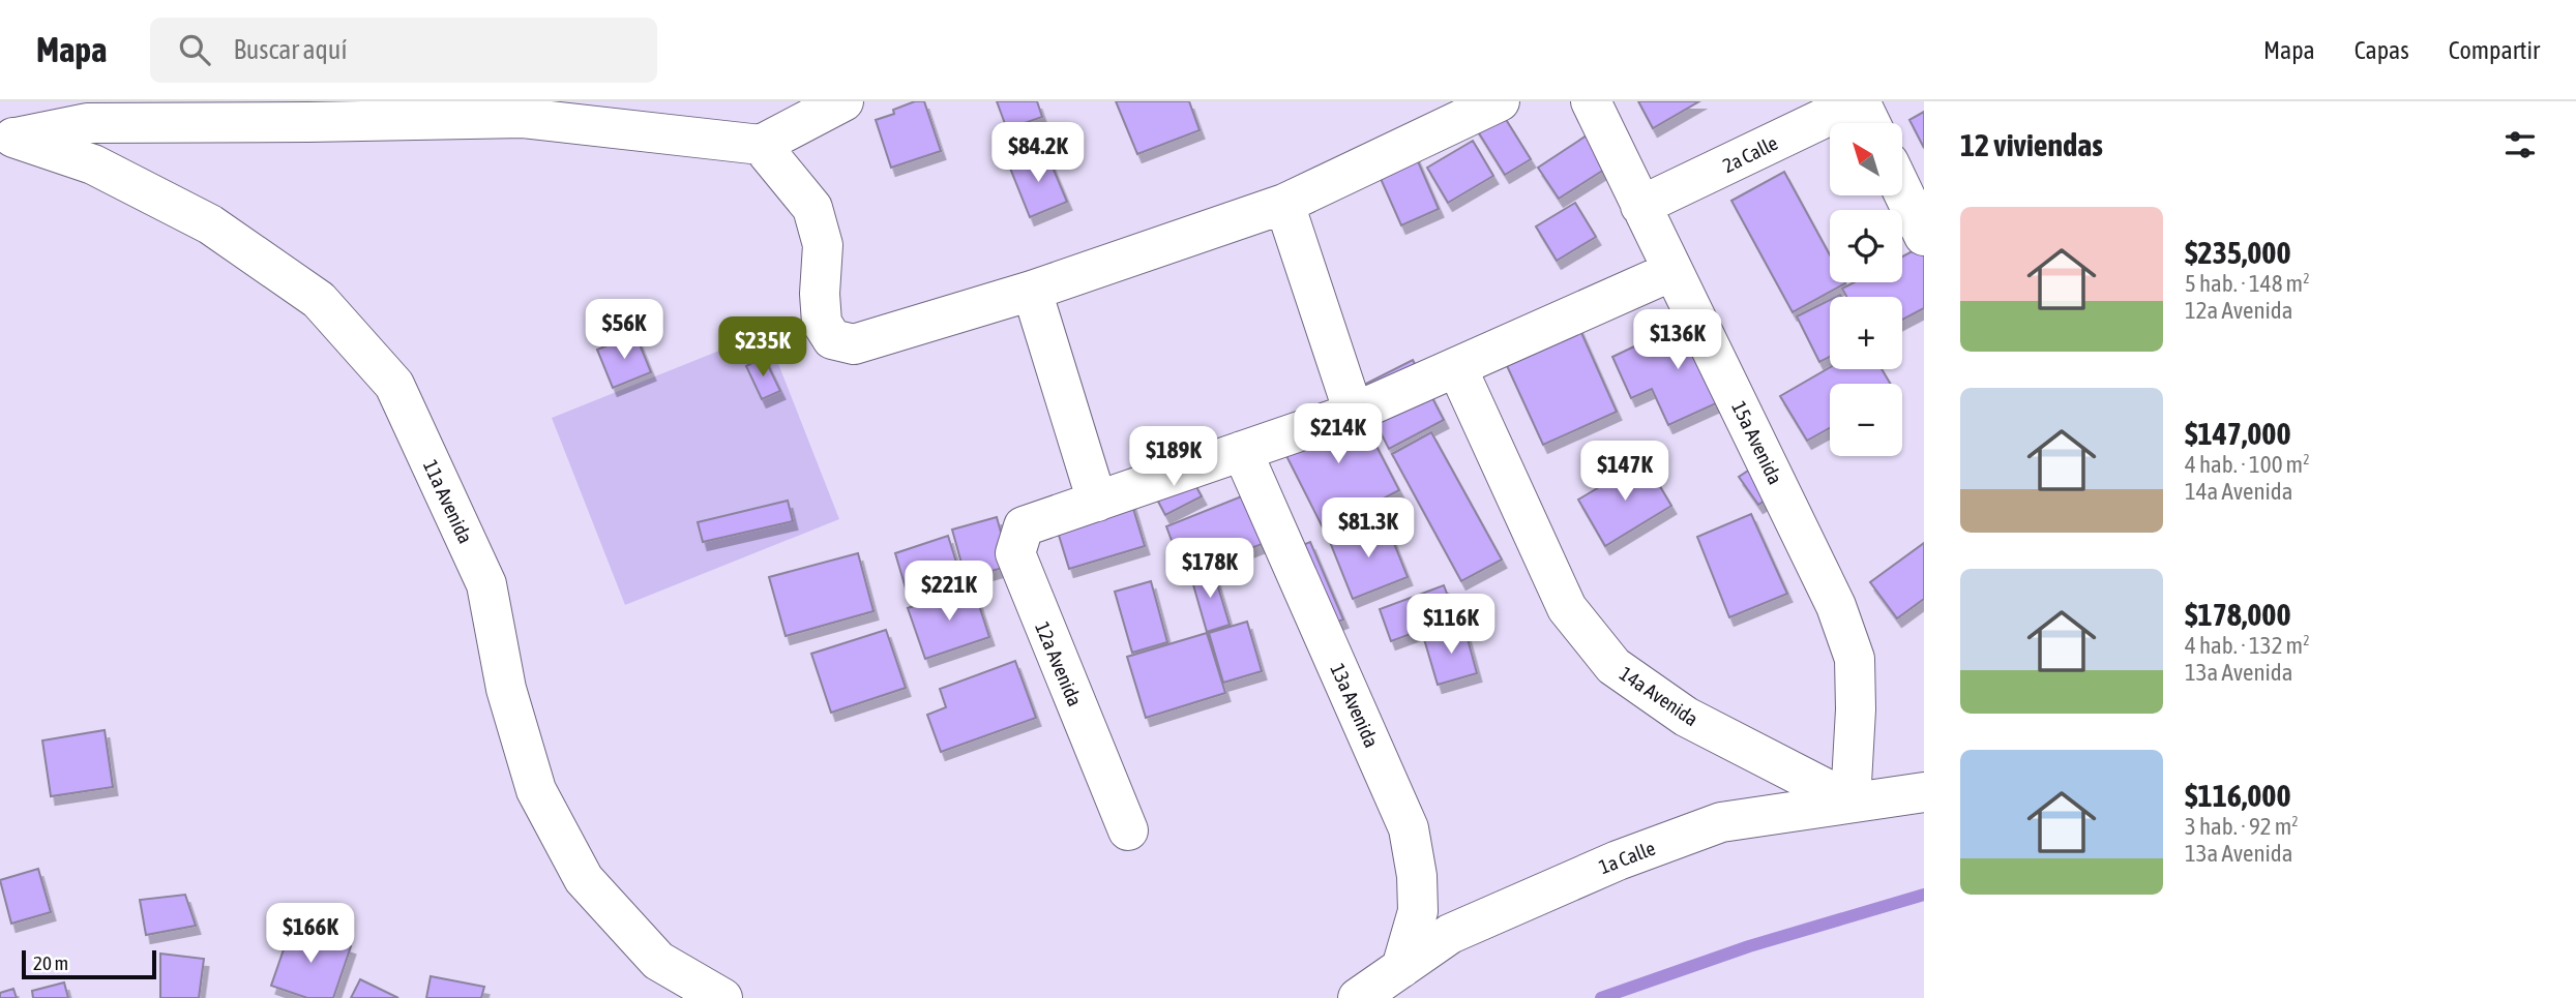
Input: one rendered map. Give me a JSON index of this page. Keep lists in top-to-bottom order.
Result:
{
  "streets": {
    "street": [
      "2a Calle",
      "15a Avenida",
      "11a Avenida",
      "12a Avenida",
      "14a Avenida",
      "13a Avenida",
      "1a Calle"
    ]
  },
  "crossings": [
    ["2a Calle", "15a Avenida"],
    ["15a Avenida", "14a Avenida"],
    ["15a Avenida", "1a Calle"],
    ["14a Avenida", "1a Calle"],
    ["13a Avenida", "1a Calle"]
  ],
  "scale_bar": "20 m",
  "north": "top left",
  "page": {
    "header": "Mapa",
    "search": "Buscar aquí",
    "nav": ["Mapa", "Capas", "Compartir"],
    "heading": "12 viviendas",
    "price": [
      "$84.2K",
      "$56K",
      "$136K",
      "$235K",
      "$214K",
      "$189K",
      "$147K",
      "$81.3K",
      "$178K",
      "$221K",
      "$116K",
      "$166K"
    ],
    "map_buttons": ["+", "−"],
    "list": [
      {
        "name": "$235,000",
        "note": "5 hab. · 148 m² · 12a Avenida"
      },
      {
        "name": "$147,000",
        "note": "4 hab. · 100 m² · 14a Avenida"
      },
      {
        "name": "$178,000",
        "note": "4 hab. · 132 m² · 13a Avenida"
      },
      {
        "name": "$116,000",
        "note": "3 hab. · 92 m² · 13a Avenida"
      }
    ],
    "scale": "20 m"
  }
}
